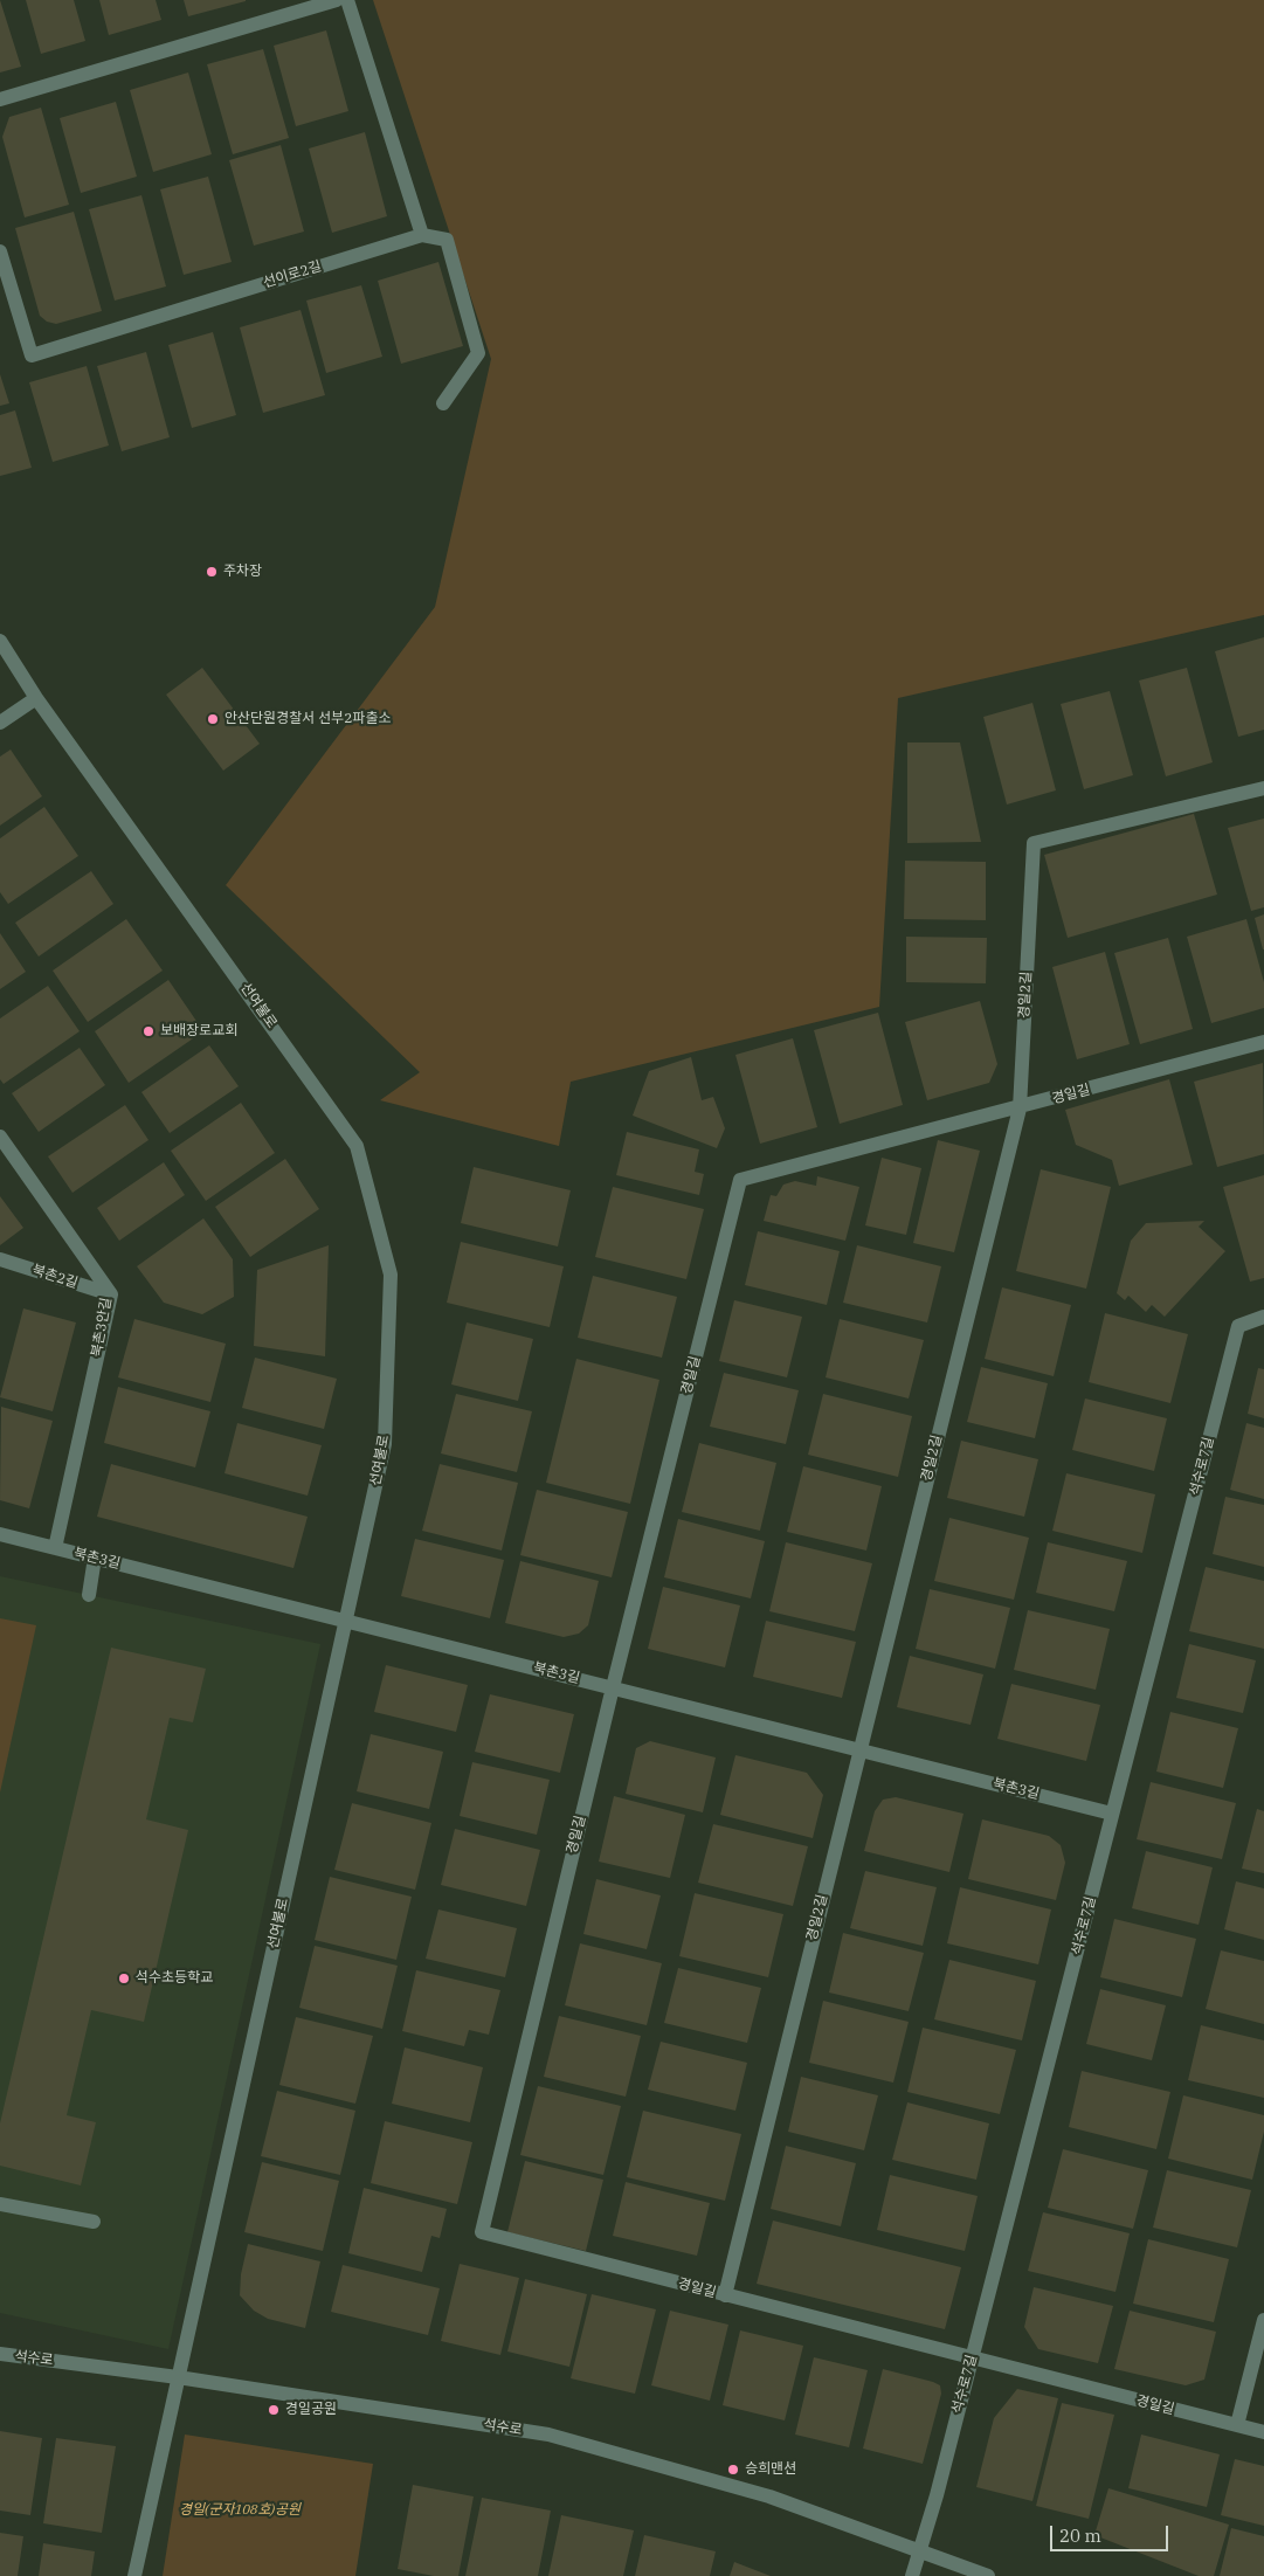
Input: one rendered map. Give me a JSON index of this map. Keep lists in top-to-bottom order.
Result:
{
  "streets": {
    "street": [
      "선이로2길",
      "경일2길",
      "선여불로",
      "경일길",
      "북촌2길",
      "북촌3안길",
      "석수로7길",
      "북촌3길",
      "석수로"
    ]
  },
  "crossings": [
    ["경일2길", "경일길"],
    ["경일2길", "북촌3길"],
    ["선여불로", "북촌3길"],
    ["선여불로", "석수로"],
    ["경일길", "석수로7길"],
    ["경일길", "북촌3길"],
    ["북촌2길", "북촌3안길"],
    ["북촌3안길", "북촌3길"],
    ["석수로7길", "북촌3길"],
    ["석수로7길", "석수로"]
  ],
  "parks": ["경일(군자108호)공원"],
  "places": [
    "주차장",
    "안산단원경찰서 선부2파출소",
    "보배장로교회",
    "석수초등학교",
    "경일공원",
    "승희맨션"
  ],
  "scale_bar": "20 m"
}
